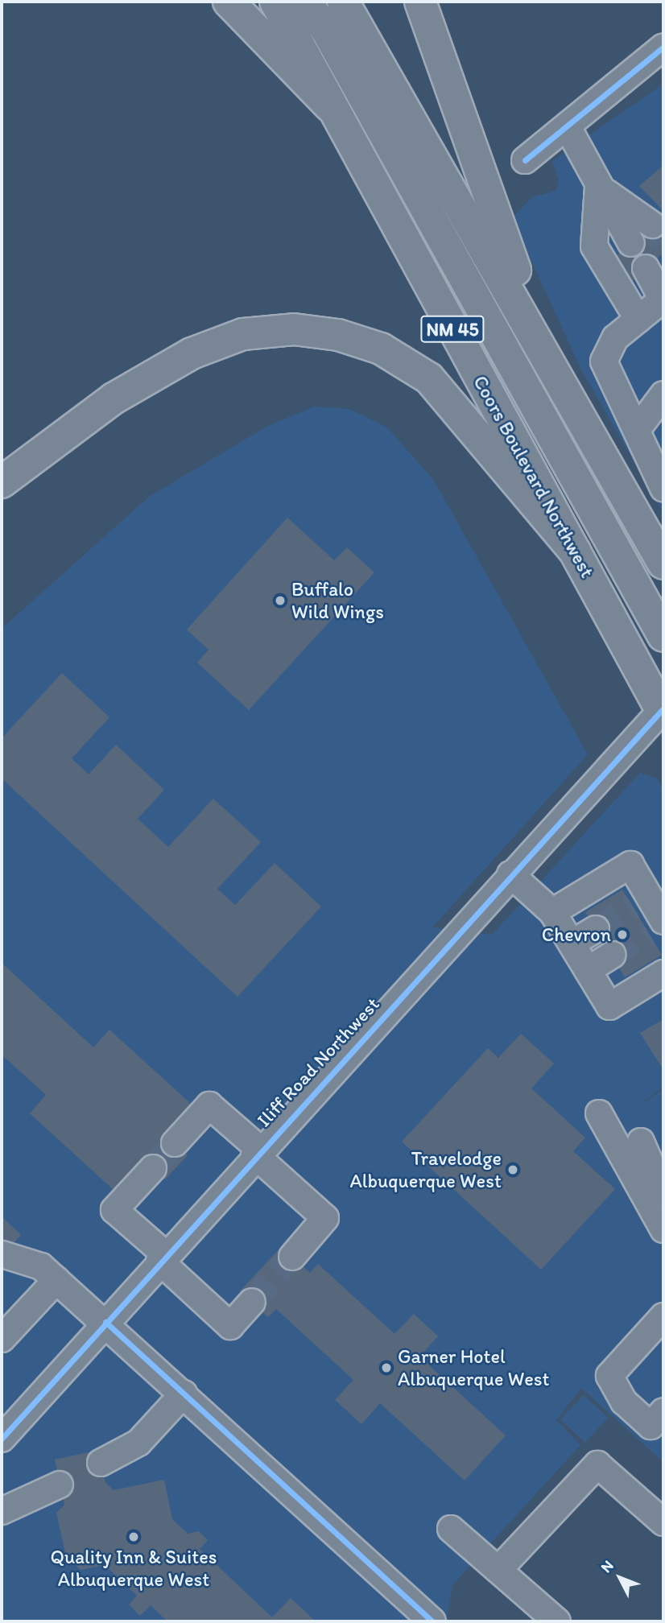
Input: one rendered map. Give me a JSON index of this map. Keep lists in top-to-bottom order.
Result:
{
  "streets": {
    "main road": ["NM 45", "Coors Boulevard Northwest"],
    "street": ["Iliff Road Northwest"]
  },
  "crossings": [
    ["Coors Boulevard Northwest", "Iliff Road Northwest"]
  ],
  "places": [
    "Buffalo Wild Wings",
    "Chevron",
    "Travelodge Albuquerque West",
    "Garner Hotel Albuquerque West",
    "Quality Inn & Suites Albuquerque West"
  ],
  "north": "top left"
}
